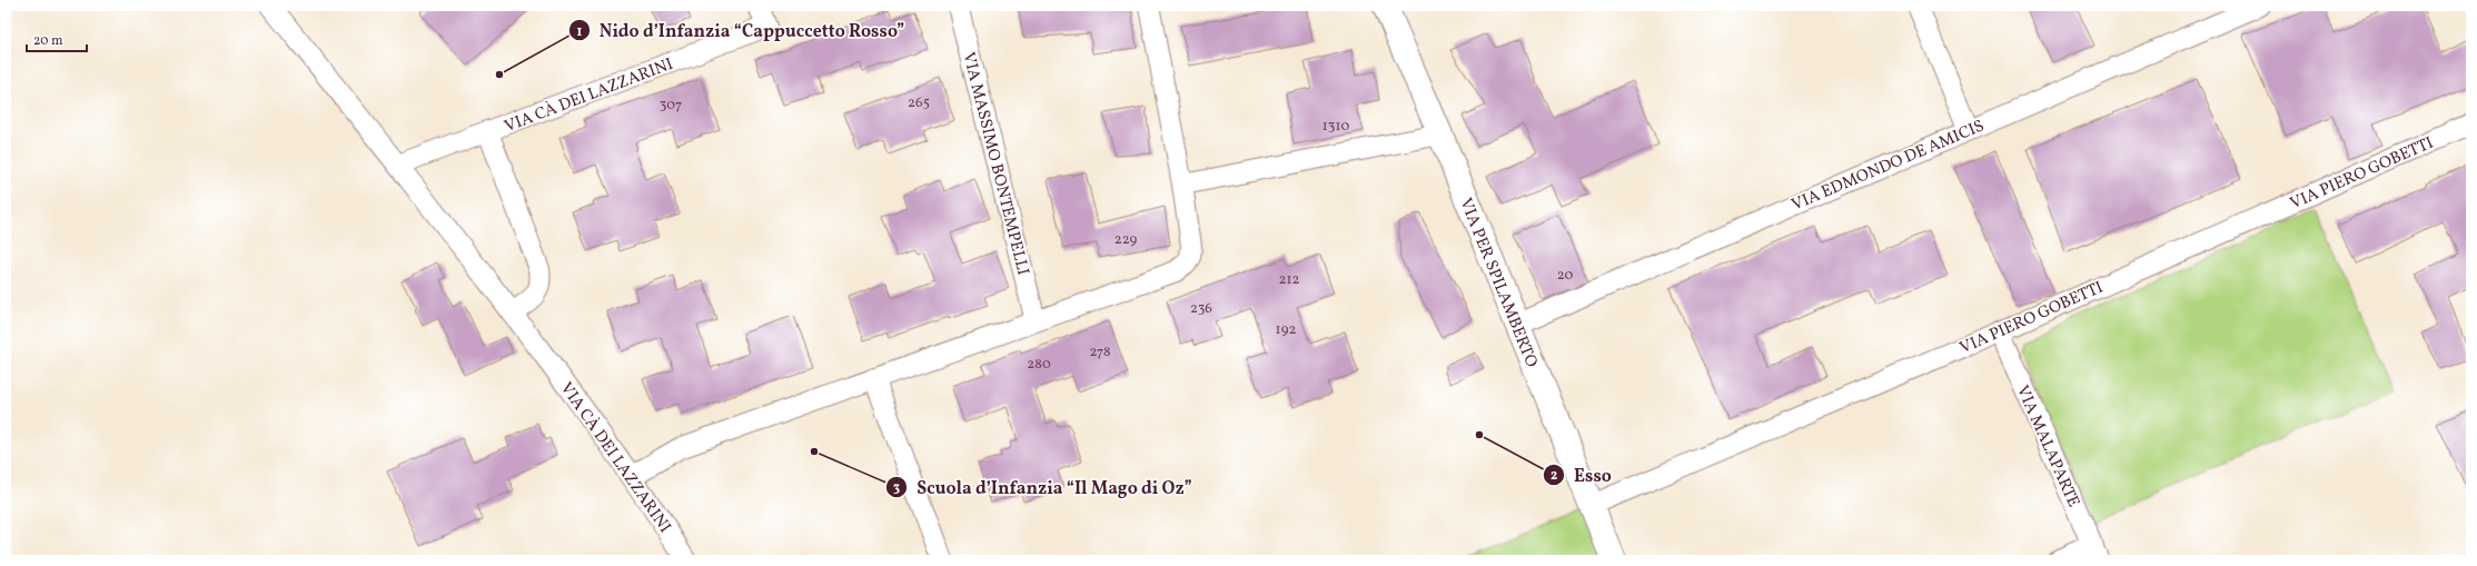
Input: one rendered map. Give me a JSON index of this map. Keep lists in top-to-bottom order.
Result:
{
  "streets": {
    "main road": ["VIA PER SPILAMBERTO"],
    "street": [
      "VIA CÀ DEI LAZZARINI",
      "VIA MASSIMO BONTEMPELLI",
      "VIA EDMONDO DE AMICIS",
      "VIA PIERO GOBETTI",
      "VIA MALAPARTE"
    ]
  },
  "crossings": [
    ["VIA EDMONDO DE AMICIS", "VIA PER SPILAMBERTO"],
    ["VIA PIERO GOBETTI", "VIA PER SPILAMBERTO"],
    ["VIA PIERO GOBETTI", "VIA MALAPARTE"]
  ],
  "places": ["Nido d’Infanzia “Cappuccetto Rosso”", "Esso", "Scuola d’Infanzia “Il Mago di Oz”"],
  "house_numbers": [
    "265",
    "307",
    "1310",
    "229",
    "20",
    "212",
    "236",
    "192",
    "278",
    "280"
  ],
  "scale_bar": "20 m"
}
